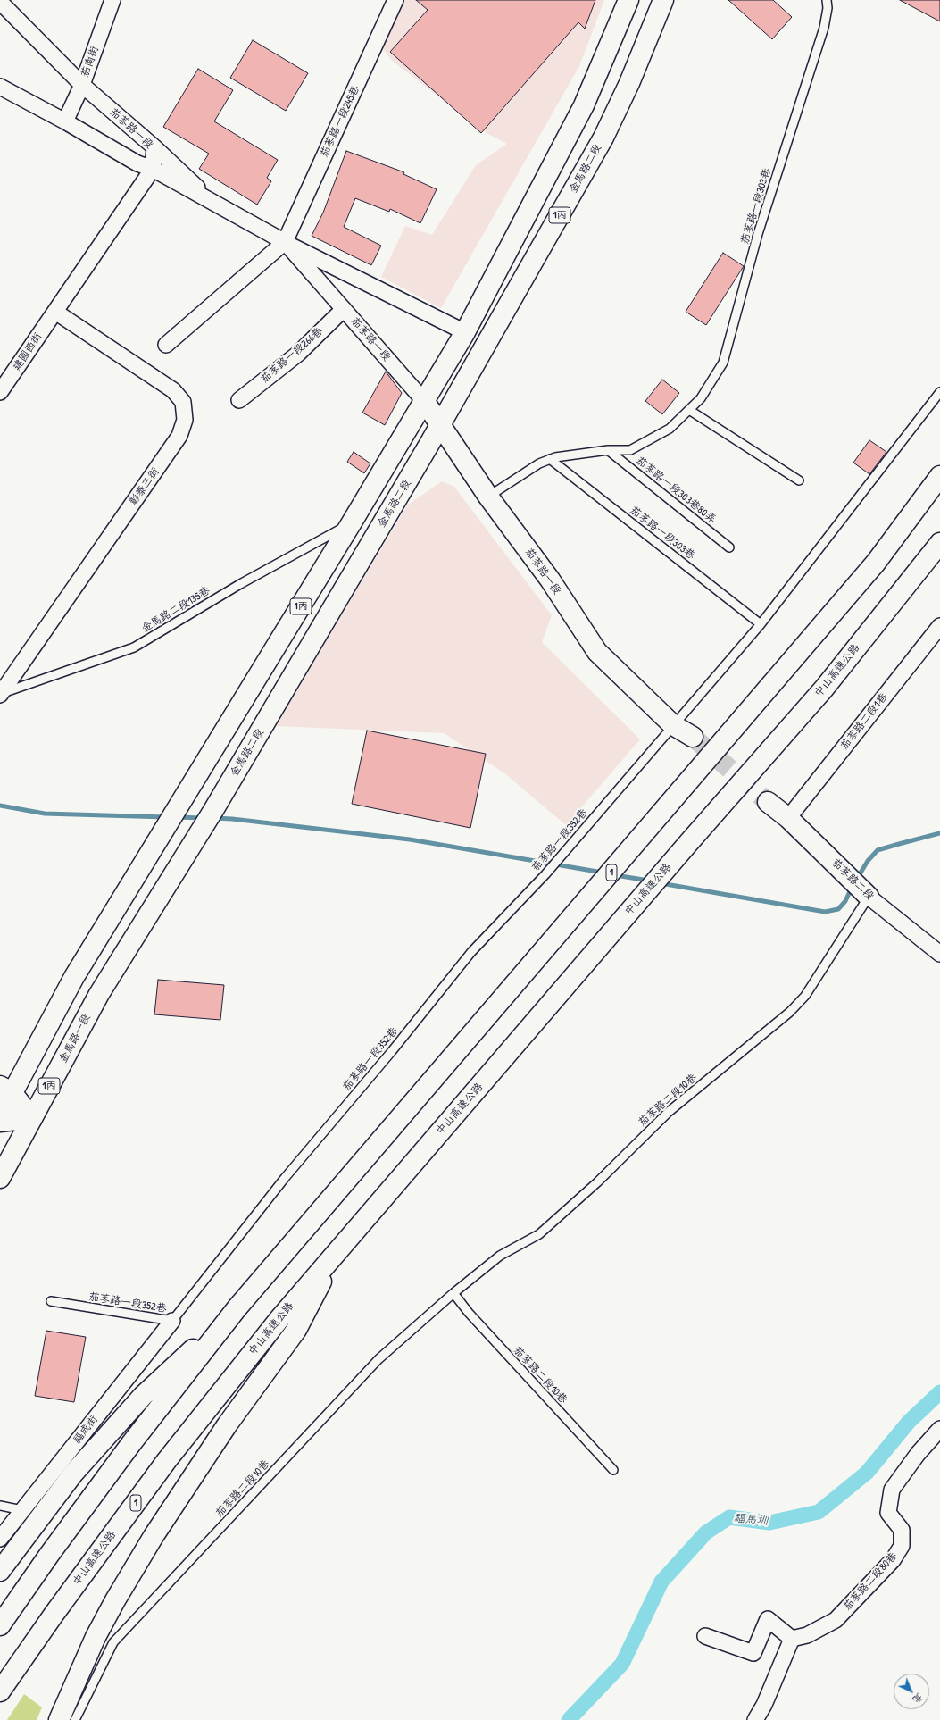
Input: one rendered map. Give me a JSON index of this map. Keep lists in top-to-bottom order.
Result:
{
  "streets": {
    "main road": [
      "茄苳路一段",
      "金馬路二段",
      "1丙",
      "中山高速公路",
      "1",
      "茄苳路二段",
      "金馬路一段"
    ],
    "street": [
      "茄南街",
      "茄苳路一段245巷",
      "建國西街",
      "茄苳路一段266巷",
      "彰泰三街",
      "茄苳路二段1巷",
      "福成街",
      "茄苳路二段80巷"
    ],
    "lane": [
      "茄苳路一段303巷",
      "茄苳路一段303巷80弄",
      "金馬路二段135巷",
      "茄苳路一段352巷",
      "茄苳路二段10巷"
    ]
  },
  "crossings": [
    ["茄南街", "茄苳路一段"],
    ["茄苳路一段245巷", "茄苳路一段"],
    ["茄苳路一段", "金馬路二段"],
    ["茄苳路一段", "茄苳路一段303巷"],
    ["茄苳路一段", "1丙"],
    ["茄苳路一段", "建國西街"],
    ["茄苳路一段", "茄苳路一段266巷"],
    ["茄苳路一段", "茄苳路一段352巷"],
    ["金馬路二段", "金馬路一段"],
    ["茄苳路一段303巷", "茄苳路一段303巷80弄"],
    ["茄苳路一段303巷", "茄苳路一段352巷"],
    ["1丙", "金馬路二段135巷"],
    ["建國西街", "彰泰三街"],
    ["彰泰三街", "金馬路二段135巷"],
    ["茄苳路二段1巷", "茄苳路二段"],
    ["茄苳路一段352巷", "福成街"],
    ["茄苳路二段", "茄苳路二段10巷"]
  ],
  "water": ["福馬圳"],
  "north": "bottom right"
}
